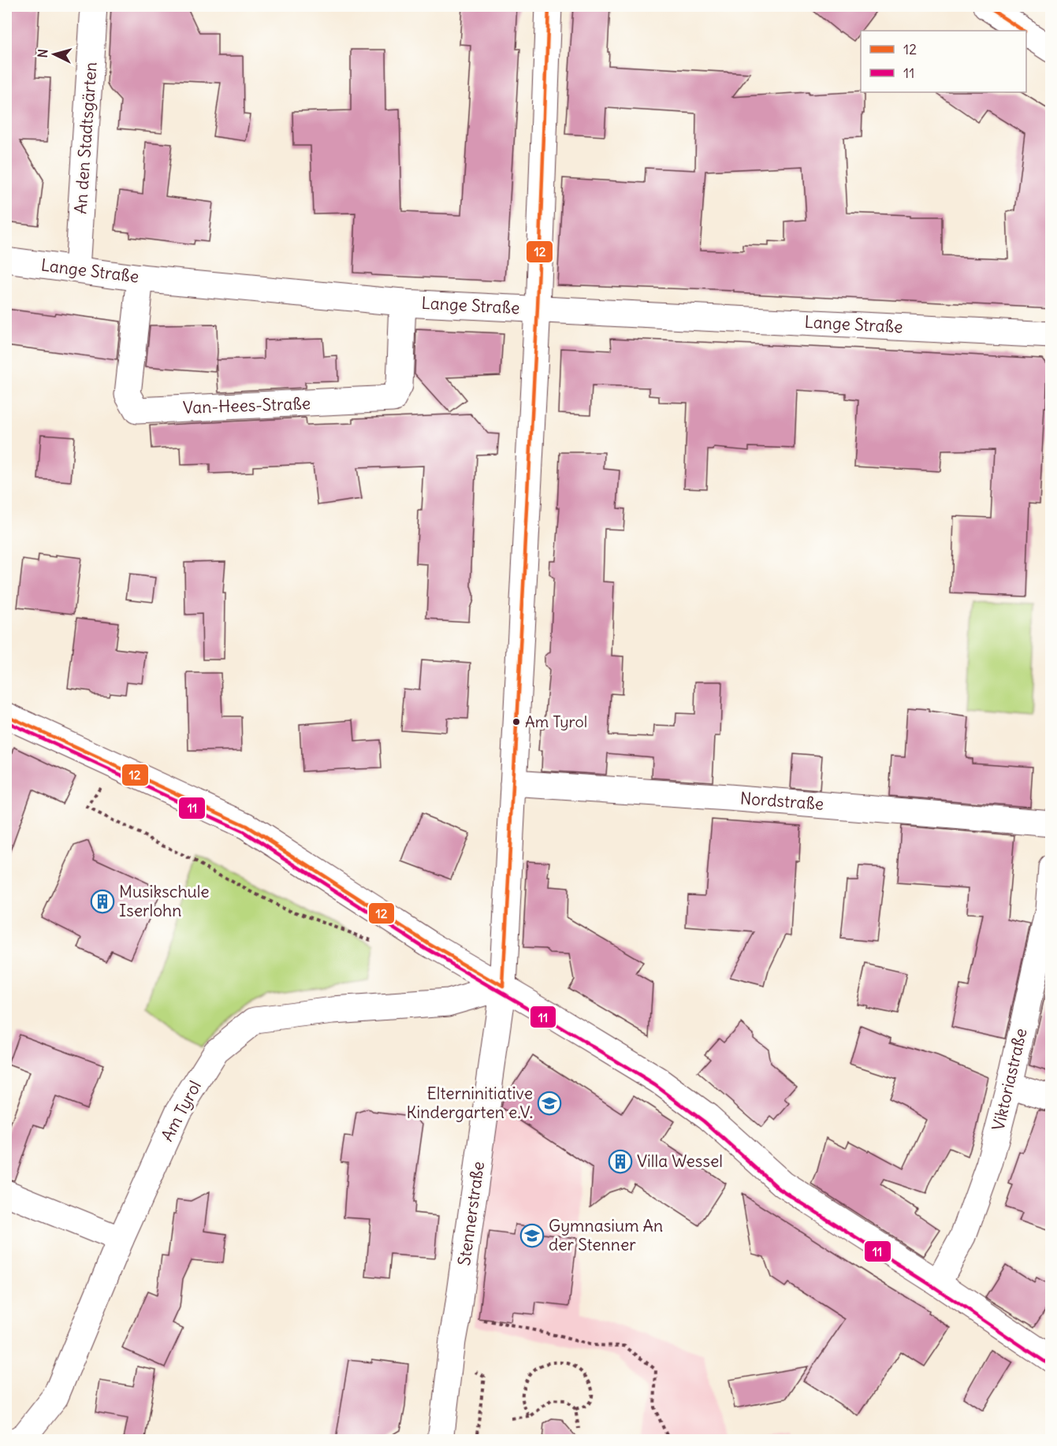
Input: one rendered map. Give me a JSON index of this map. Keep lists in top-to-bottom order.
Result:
{
  "streets": {
    "street": [
      "An den Stadtsgärten",
      "Lange Straße",
      "Van-Hees-Straße",
      "Nordstraße",
      "Viktoriastraße",
      "Am Tyrol",
      "Stennerstraße"
    ]
  },
  "crossings": [
    ["An den Stadtsgärten", "Lange Straße"],
    ["Lange Straße", "Van-Hees-Straße"],
    ["Lange Straße", "Stennerstraße"],
    ["Nordstraße", "Stennerstraße"],
    ["Am Tyrol", "Stennerstraße"]
  ],
  "places": {
    "other": ["Am Tyrol"],
    "building": ["Musikschule Iserlohn", "Villa Wessel"],
    "school or university": ["Elterninitiative Kindergarten e.V.", "Gymnasium An der Stenner"]
  },
  "lines": ["transit line 12", "transit line 11"],
  "legend": ["12", "11"],
  "north": "left"
}
